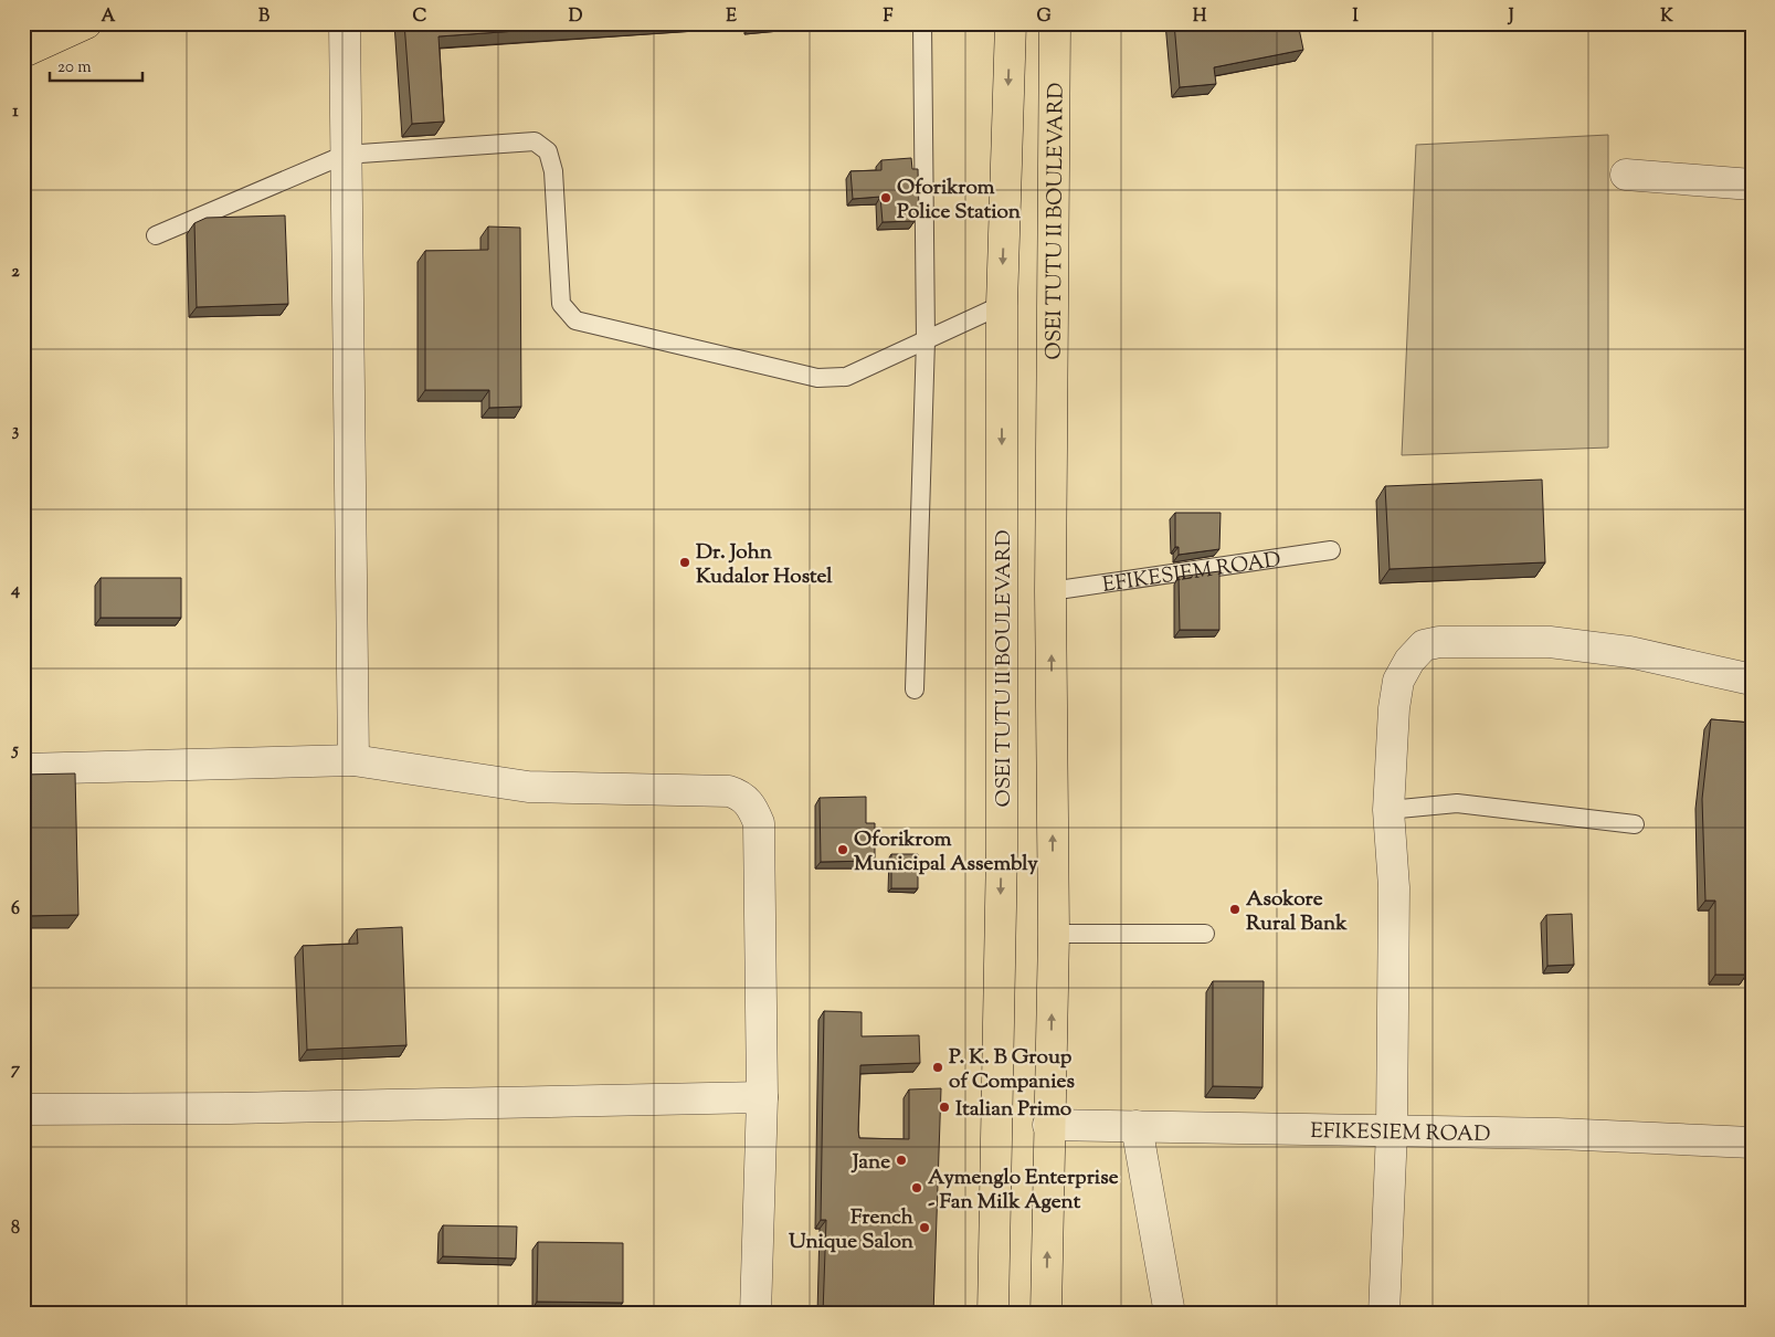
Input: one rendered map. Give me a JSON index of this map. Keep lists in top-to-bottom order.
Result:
{
  "streets": {
    "highway": ["OSEI TUTU II BOULEVARD"],
    "street": ["EFIKESIEM ROAD"]
  },
  "crossings": [
    ["OSEI TUTU II BOULEVARD", "EFIKESIEM ROAD"]
  ],
  "places": [
    "Oforikrom Police Station",
    "Dr. John Kudalor Hostel",
    "Oforikrom Municipal Assembly",
    "Asokore Rural Bank",
    "P. K. B Group of Companies",
    "Italian Primo",
    "Jane",
    "Aymenglo Enterprise - Fan Milk Agent",
    "French Unique Salon"
  ],
  "scale_bar": "20 m",
  "grid": {
    "columns": [
      "A",
      "B",
      "C",
      "D",
      "E",
      "F",
      "G",
      "H",
      "I",
      "J",
      "K"
    ],
    "rows": [
      "1",
      "2",
      "3",
      "4",
      "5",
      "6",
      "7",
      "8"
    ]
  }
}
